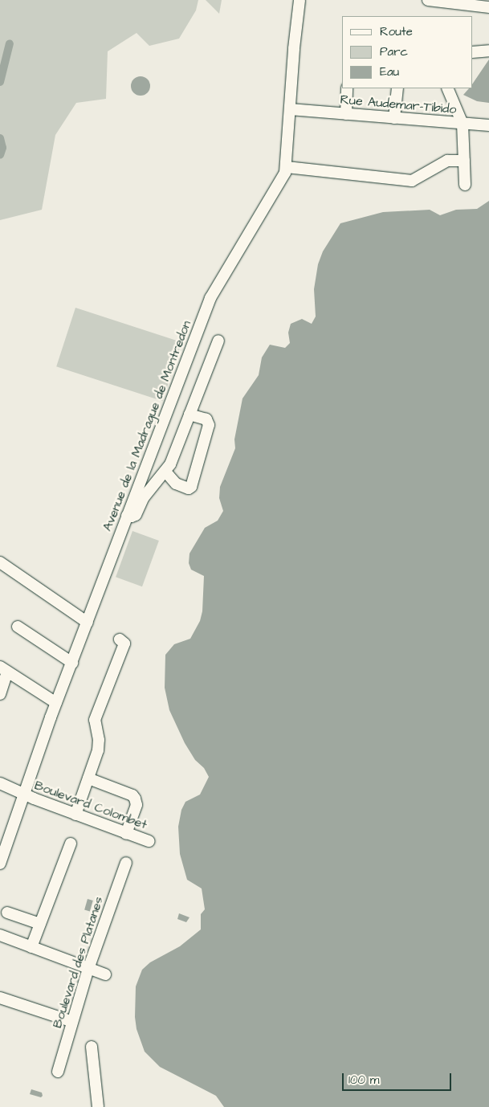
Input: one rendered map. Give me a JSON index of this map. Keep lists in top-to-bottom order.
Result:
{
  "streets": {
    "street": [
      "Rue Audemar-Tibido",
      "Avenue de la Madrague de Montredon",
      "Boulevard Colombet",
      "Boulevard des Platanes"
    ]
  },
  "crossings": [
    ["Rue Audemar-Tibido", "Avenue de la Madrague de Montredon"],
    ["Avenue de la Madrague de Montredon", "Boulevard Colombet"]
  ],
  "legend": ["Route", "Parc", "Eau"],
  "scale_bar": "100 m"
}
